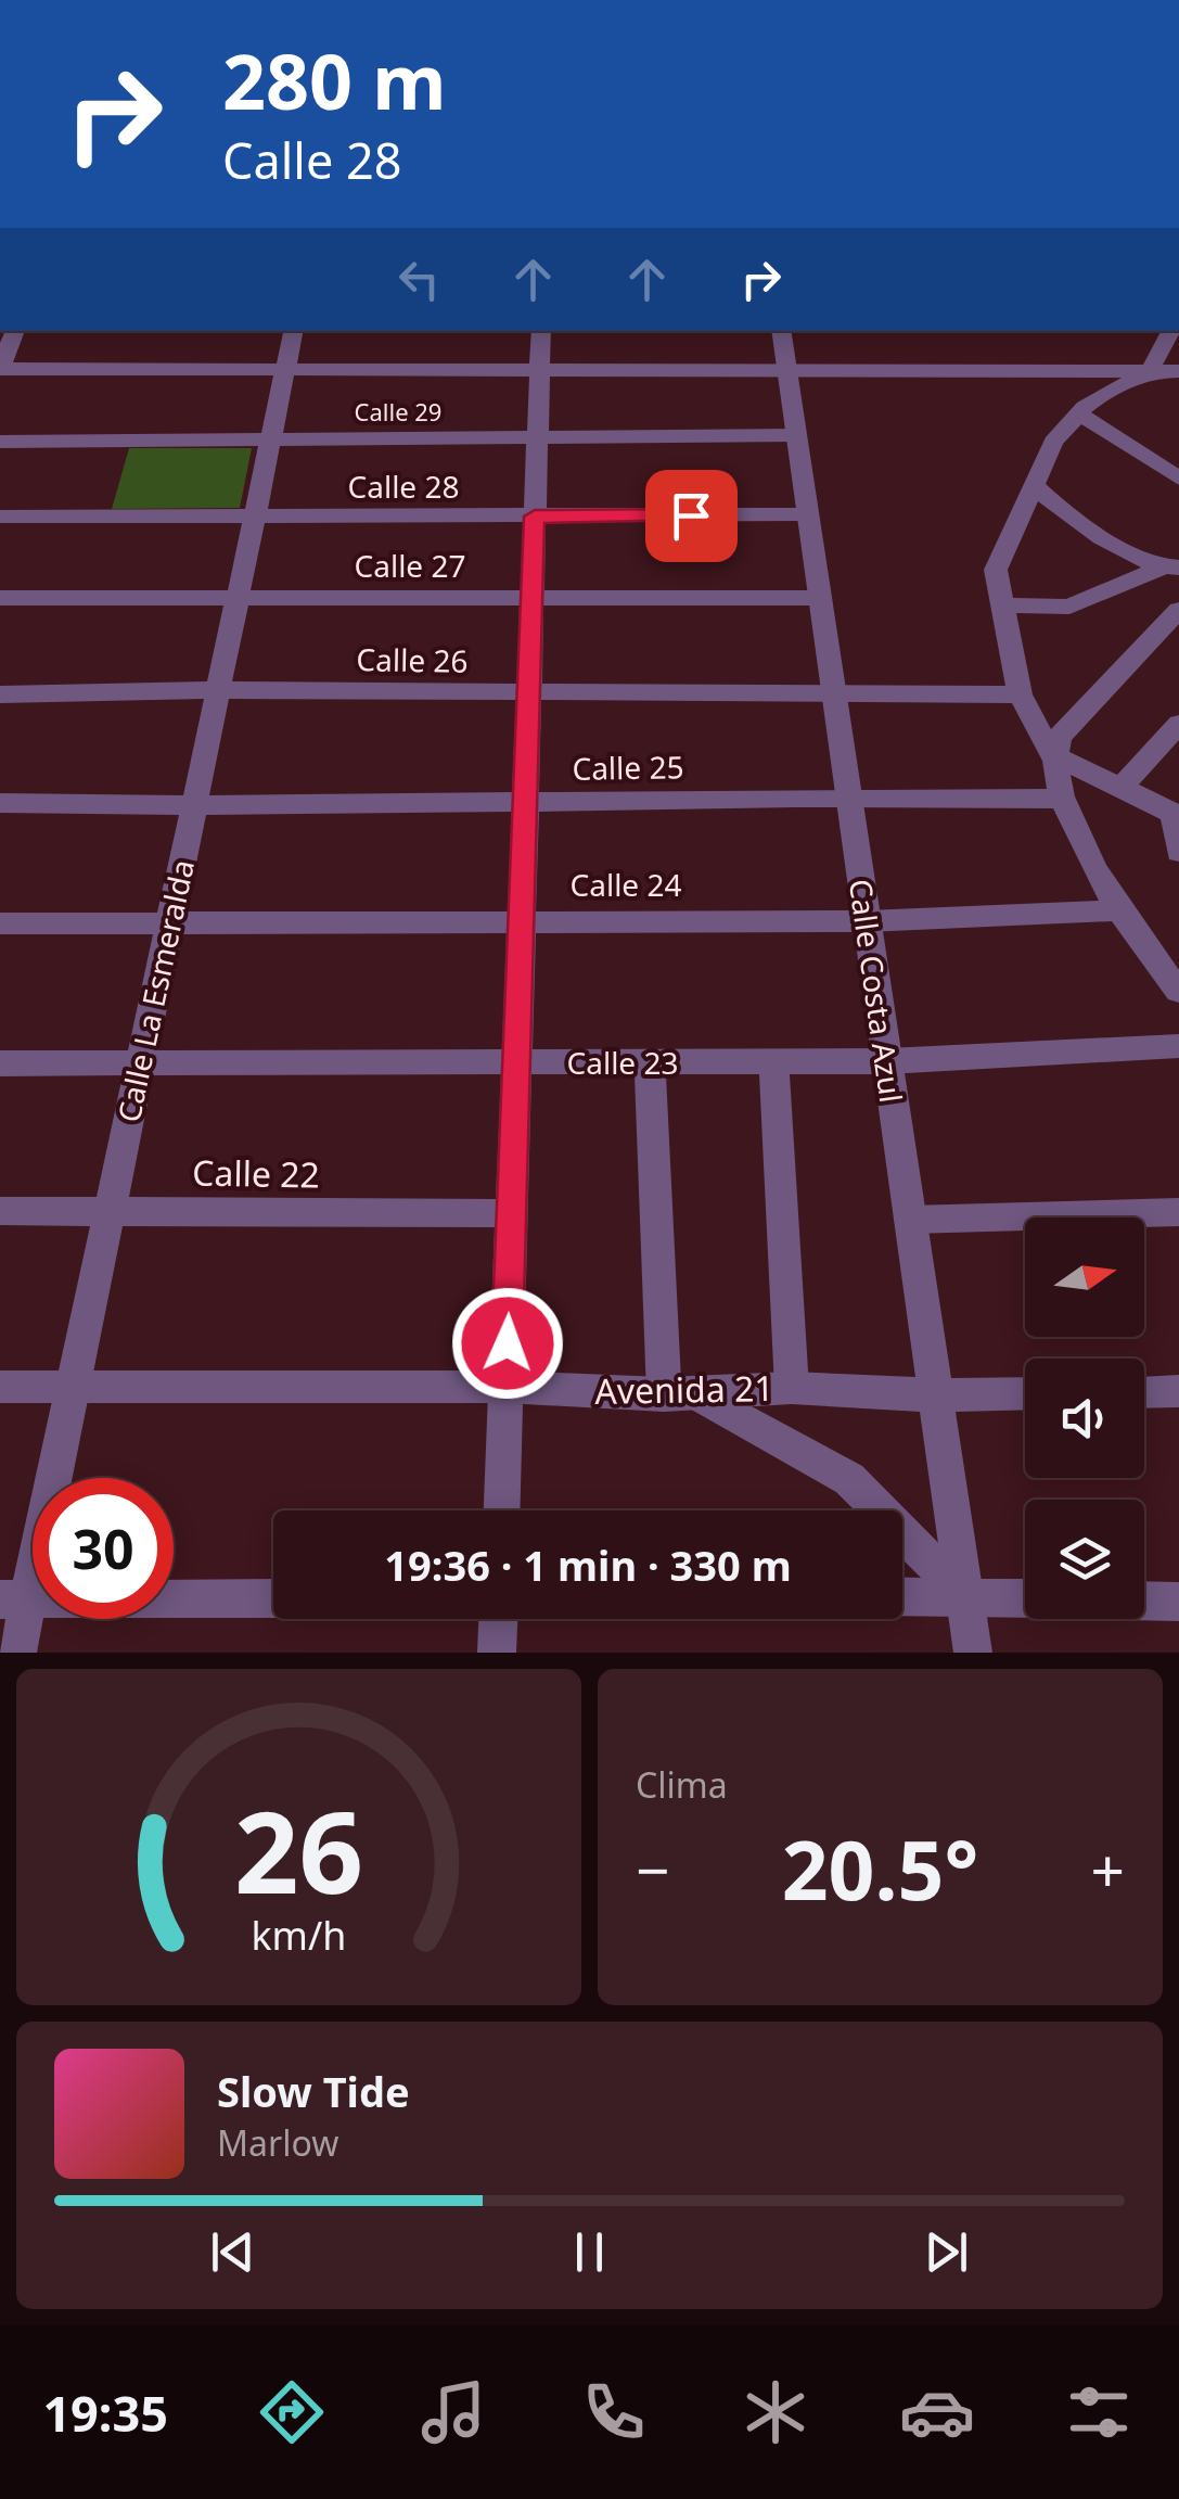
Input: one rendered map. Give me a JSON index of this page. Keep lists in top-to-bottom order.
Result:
{
  "streets": {
    "street": [
      "Calle 29",
      "Calle 28",
      "Calle 27",
      "Calle 26",
      "Calle 25",
      "Calle 24",
      "Calle La Esmeralda",
      "Calle Costa Azul",
      "Calle 23",
      "Calle 22",
      "Avenida 21"
    ]
  },
  "crossings": [
    ["Calle 29", "Calle La Esmeralda"],
    ["Calle 29", "Calle Costa Azul"],
    ["Calle 28", "Calle La Esmeralda"],
    ["Calle 28", "Calle Costa Azul"],
    ["Calle 27", "Calle La Esmeralda"],
    ["Calle 27", "Calle Costa Azul"],
    ["Calle 26", "Calle La Esmeralda"],
    ["Calle 26", "Calle Costa Azul"],
    ["Calle 25", "Calle La Esmeralda"],
    ["Calle 25", "Calle Costa Azul"],
    ["Calle 24", "Calle La Esmeralda"],
    ["Calle 24", "Calle Costa Azul"],
    ["Calle La Esmeralda", "Calle 23"],
    ["Calle La Esmeralda", "Calle 22"],
    ["Calle La Esmeralda", "Avenida 21"],
    ["Calle Costa Azul", "Calle 23"],
    ["Calle Costa Azul", "Avenida 21"]
  ],
  "north": "right",
  "page": {
    "turn": ["280 m", "Calle 28"],
    "limit": "30",
    "trip": "19:36 · 1 min · 330 m",
    "tile": "Clima",
    "heat": ["−", "20.5°", "+"],
    "song": ["Slow Tide", "Marlow"],
    "tabs": "19:35",
    "gauge": ["26", "km/h"]
  }
}
